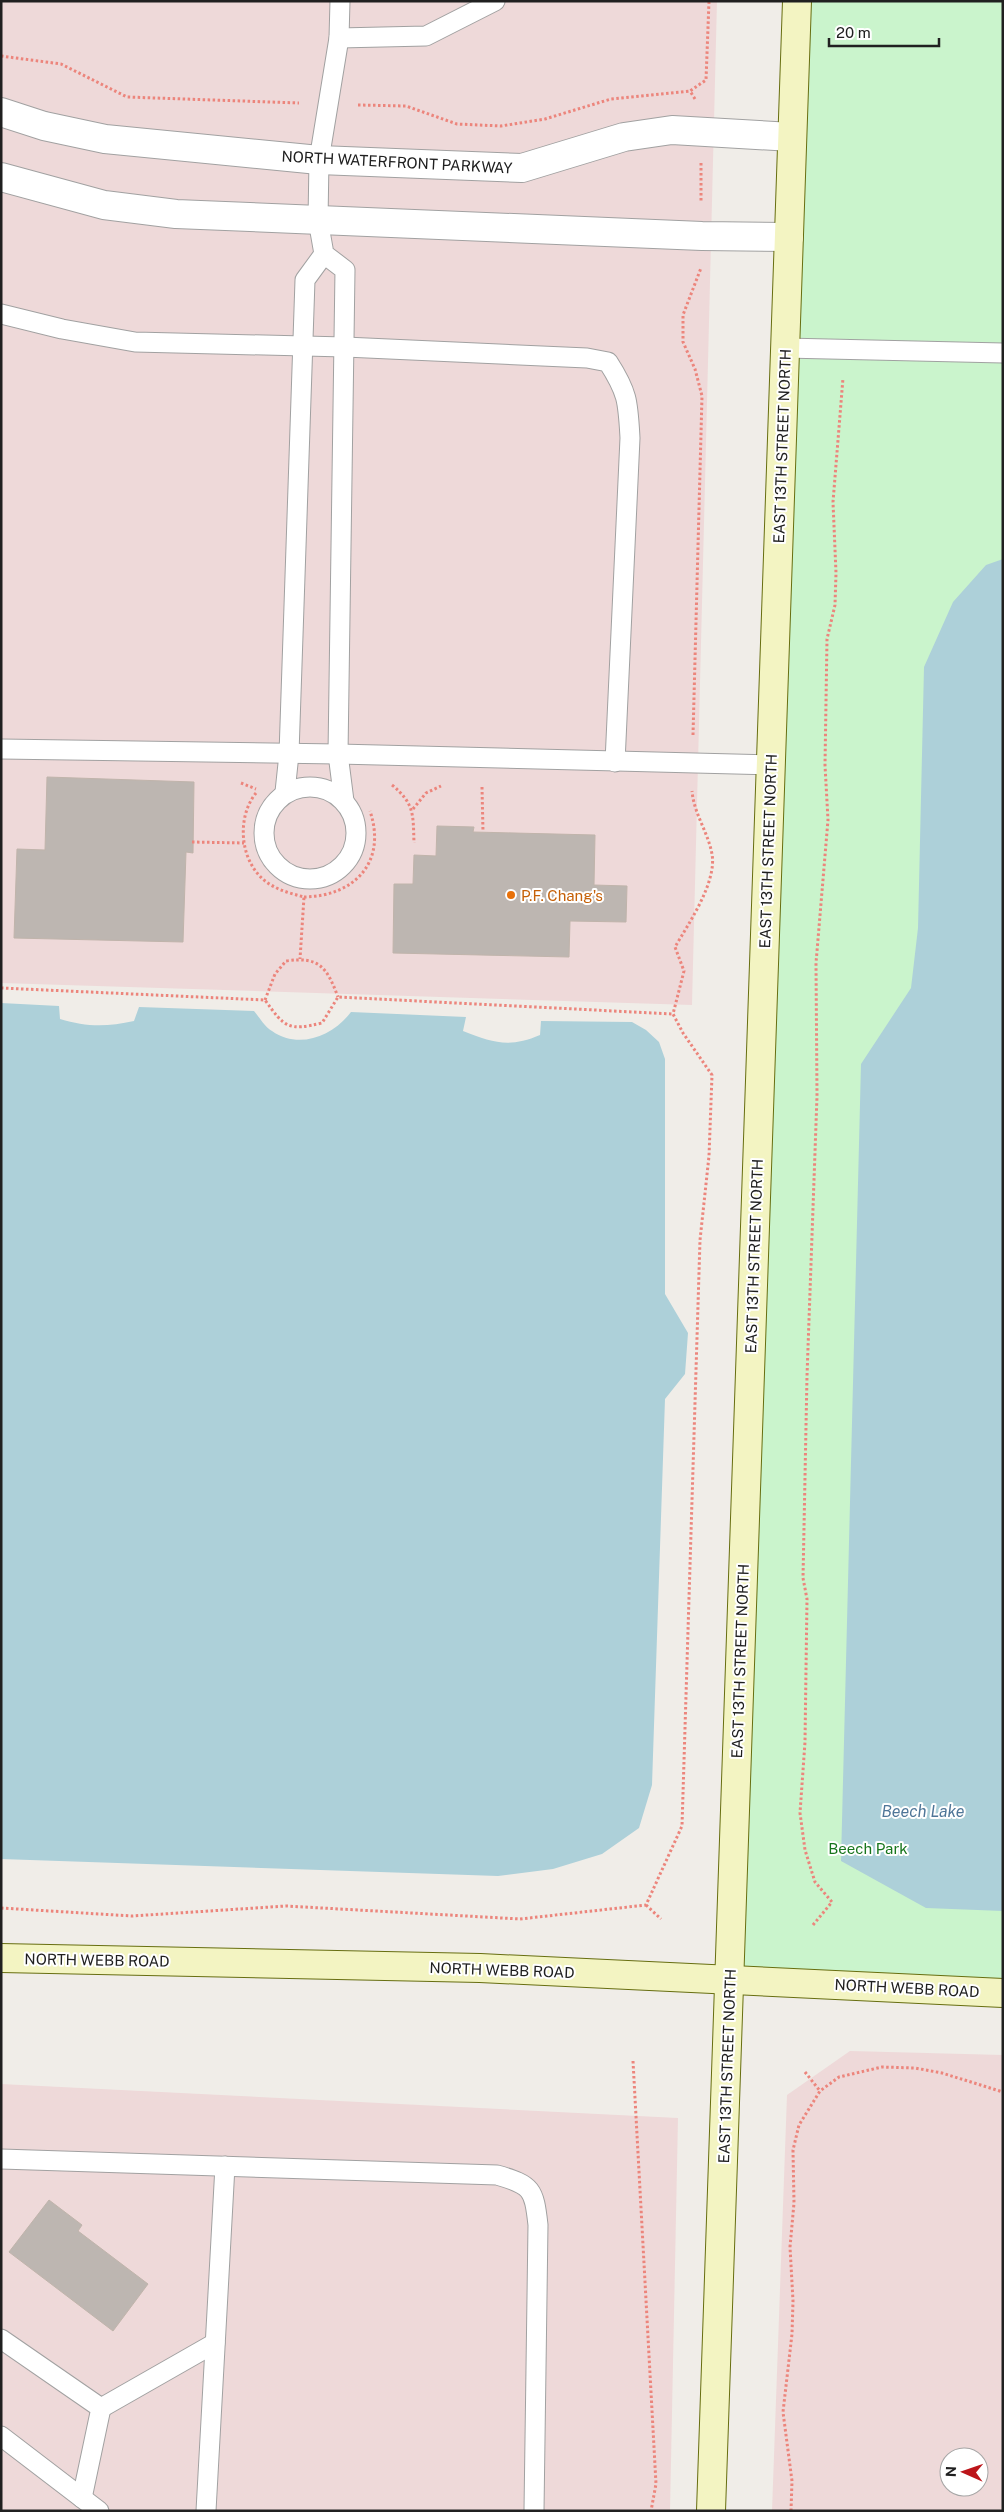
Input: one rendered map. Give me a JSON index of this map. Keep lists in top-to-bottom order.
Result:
{
  "streets": {
    "main road": ["EAST 13TH STREET NORTH", "NORTH WEBB ROAD"],
    "street": ["NORTH WATERFRONT PARKWAY"]
  },
  "crossings": [
    ["NORTH WATERFRONT PARKWAY", "EAST 13TH STREET NORTH"],
    ["EAST 13TH STREET NORTH", "NORTH WEBB ROAD"]
  ],
  "water": ["Beech Lake"],
  "parks": ["Beech Park"],
  "places": ["P.F. Chang's"],
  "scale_bar": "20 m",
  "north": "left"
}
